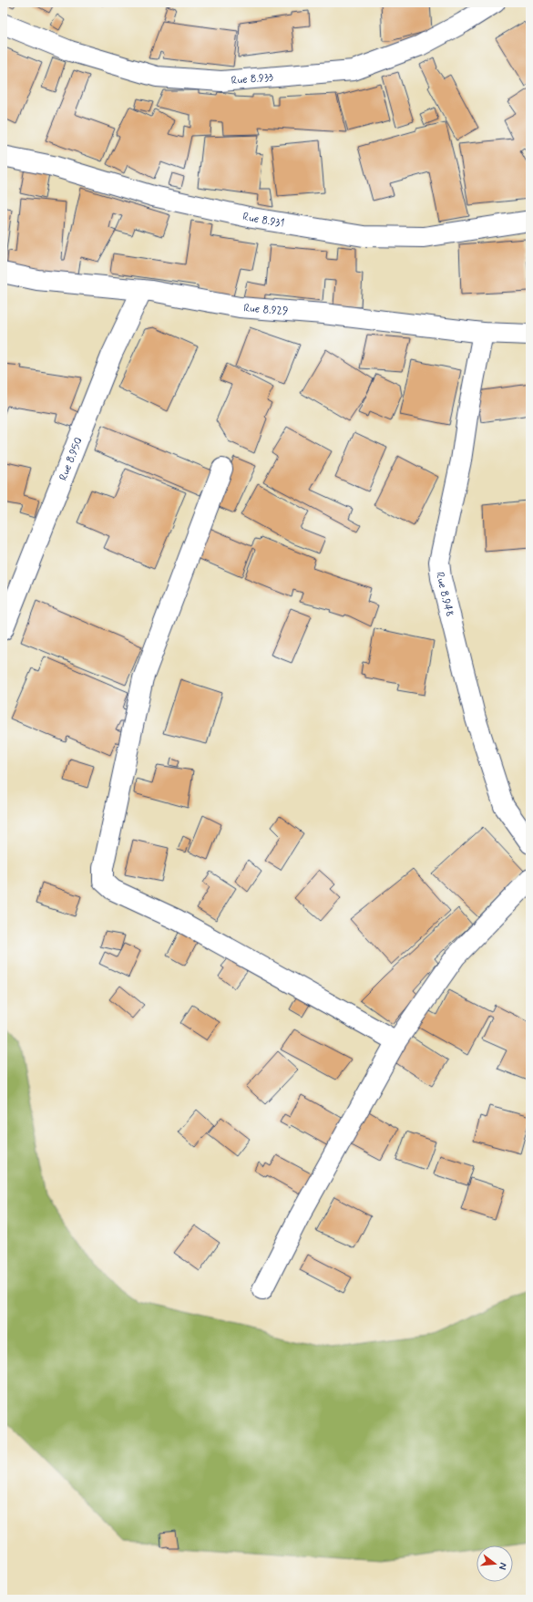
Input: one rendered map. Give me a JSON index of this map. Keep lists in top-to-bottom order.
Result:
{
  "streets": {
    "street": [
      "Rue 8.933",
      "Rue 8.931",
      "Rue 8.929",
      "Rue 8.950",
      "Rue 8.948"
    ]
  },
  "crossings": [
    ["Rue 8.929", "Rue 8.950"],
    ["Rue 8.929", "Rue 8.948"]
  ],
  "north": "right"
}
